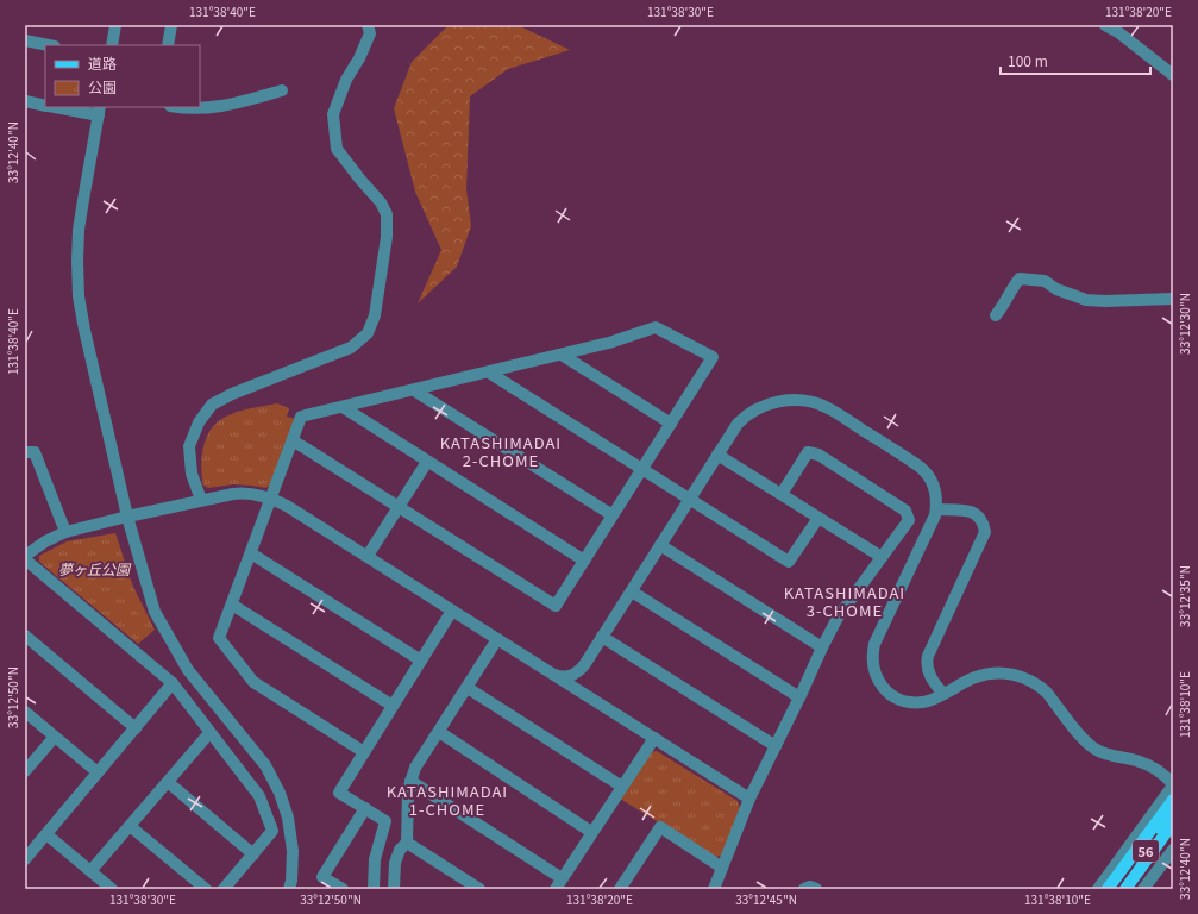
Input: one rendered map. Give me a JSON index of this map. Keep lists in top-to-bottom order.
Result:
{
  "streets": {
    "main road": ["56"]
  },
  "districts": ["KATASHIMADAI 2-CHOME", "KATASHIMADAI 3-CHOME", "KATASHIMADAI 1-CHOME"],
  "parks": ["夢ヶ丘公園"],
  "legend": ["道路", "公園"],
  "scale_bar": "100 m",
  "coordinates": [
    "131°38'40\"E",
    "131°38'30\"E",
    "131°38'20\"E",
    "33°12'40\"N",
    "33°12'30\"N",
    "33°12'35\"N",
    "33°12'50\"N",
    "131°38'10\"E",
    "33°12'45\"N"
  ]
}
